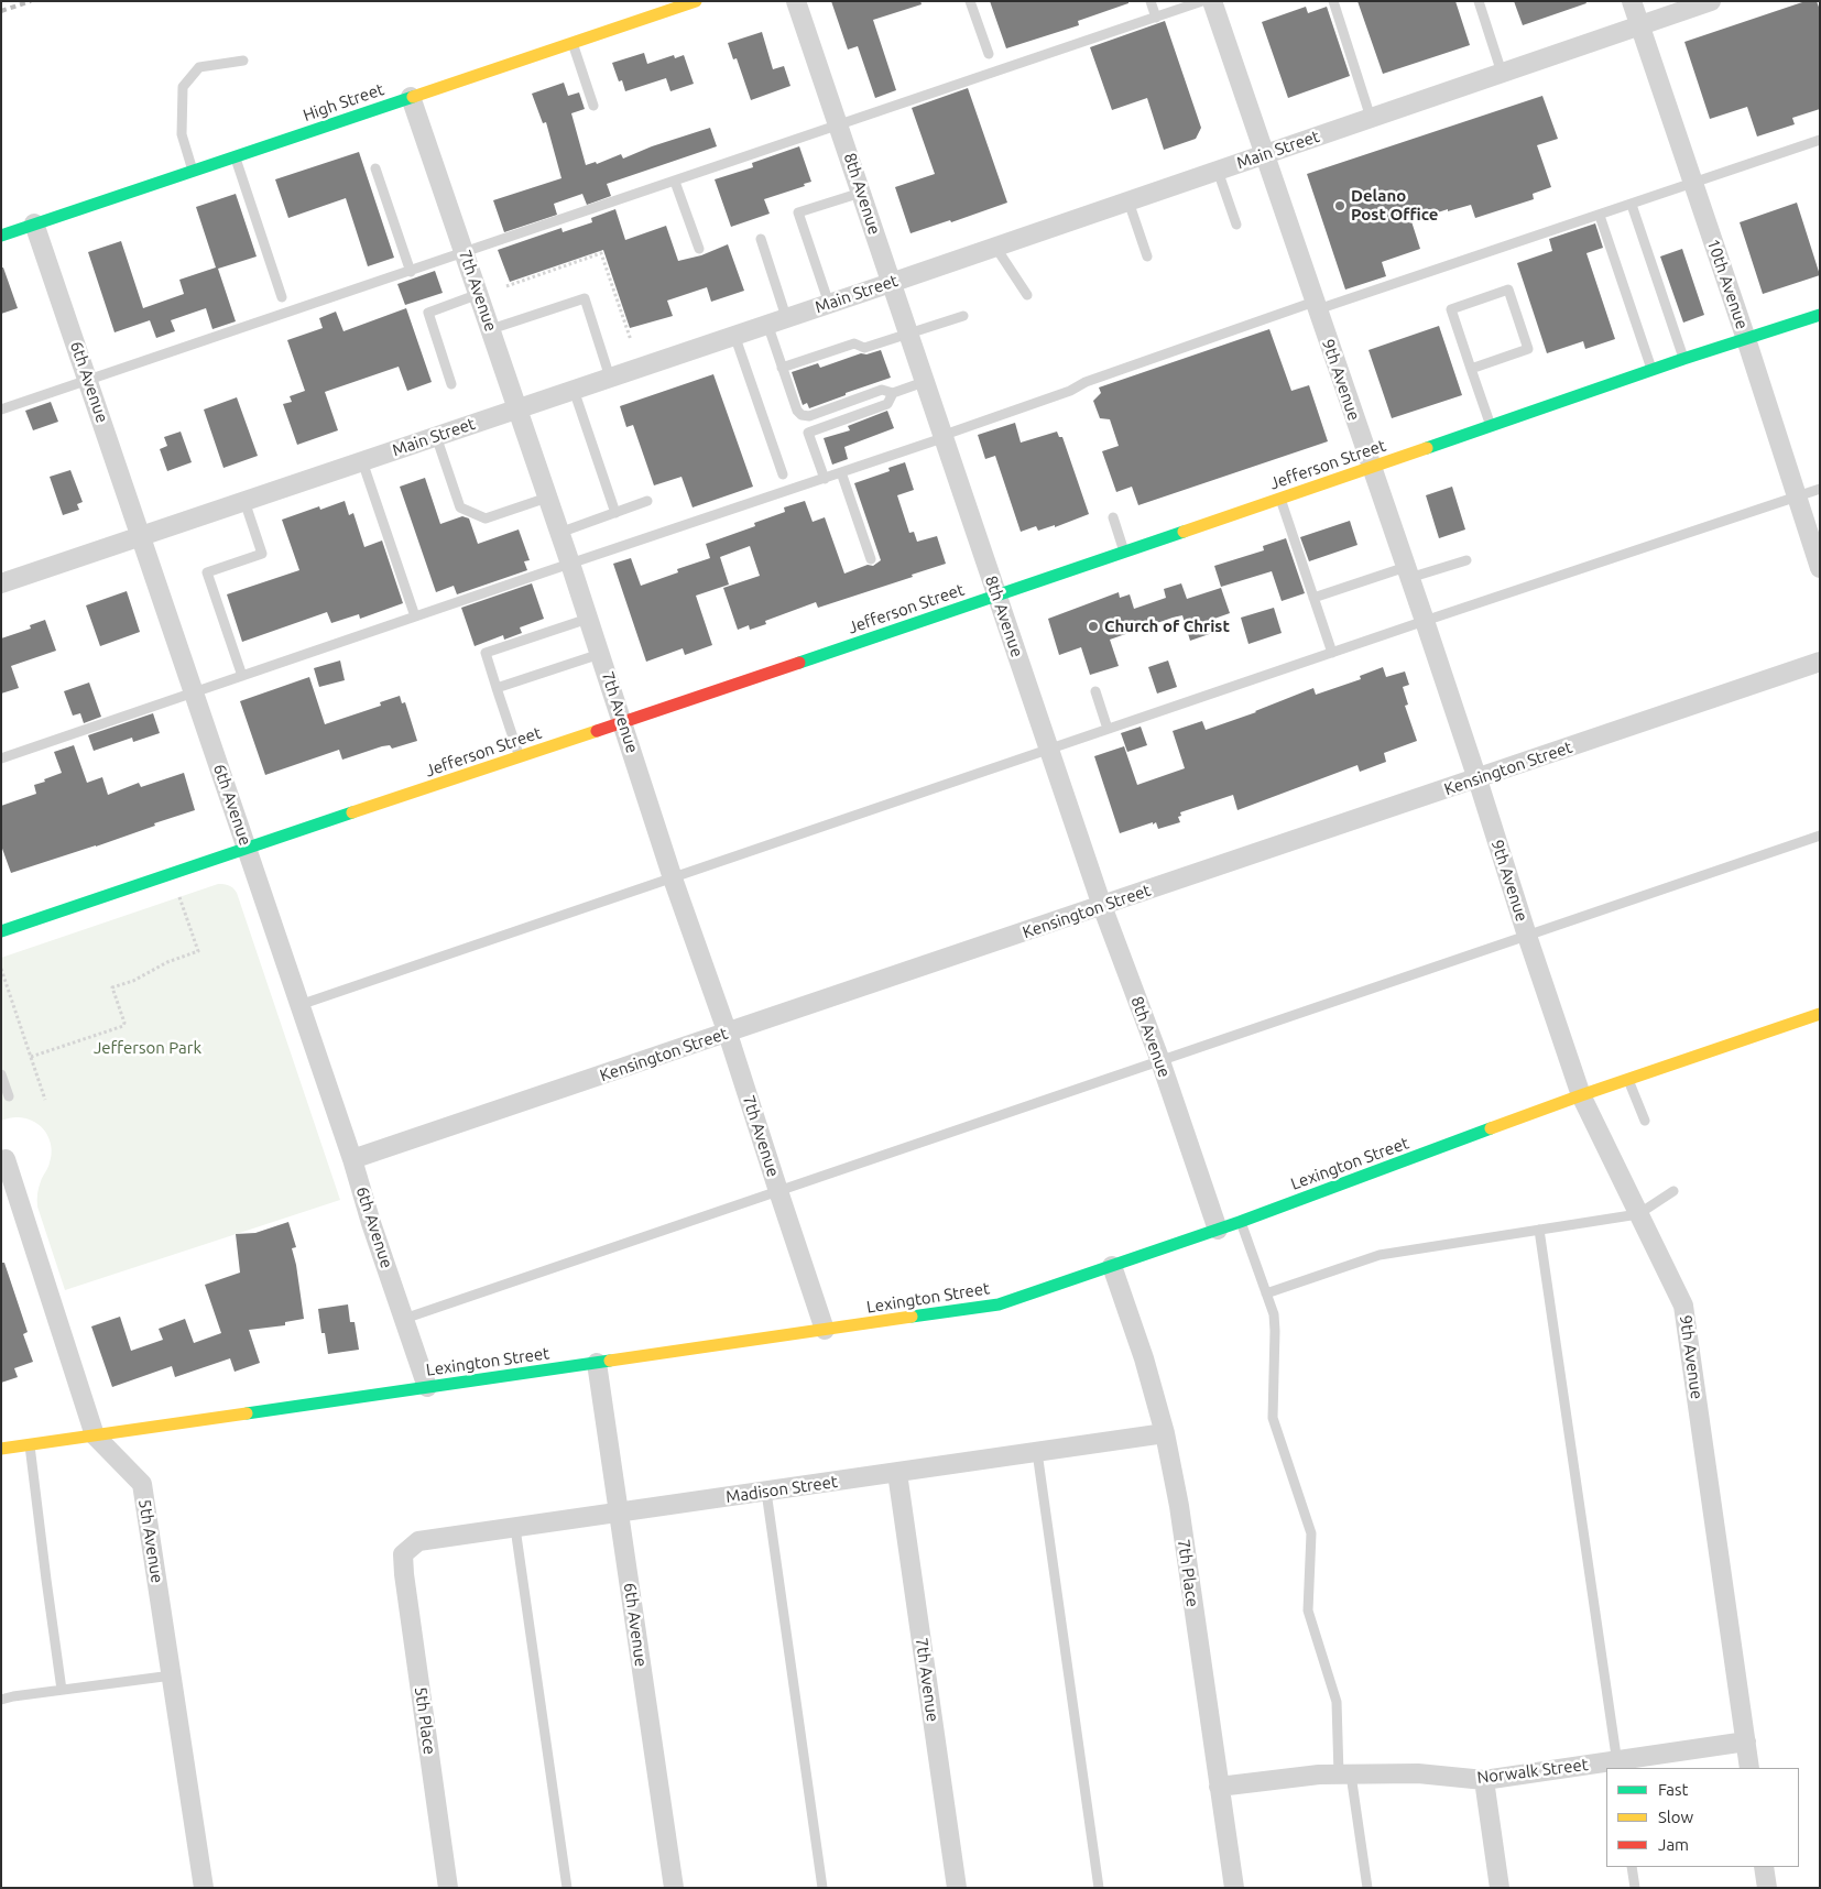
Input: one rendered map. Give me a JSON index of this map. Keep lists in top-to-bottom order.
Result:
{
  "streets": {
    "street": [
      "High Street",
      "Main Street",
      "8th Avenue",
      "10th Avenue",
      "7th Avenue",
      "9th Avenue",
      "6th Avenue",
      "Jefferson Street",
      "Kensington Street",
      "Lexington Street",
      "Madison Street",
      "5th Avenue",
      "7th Place",
      "5th Place",
      "Norwalk Street"
    ]
  },
  "crossings": [
    ["High Street", "7th Avenue"],
    ["High Street", "6th Avenue"],
    ["Main Street", "8th Avenue"],
    ["Main Street", "10th Avenue"],
    ["Main Street", "7th Avenue"],
    ["Main Street", "9th Avenue"],
    ["Main Street", "6th Avenue"],
    ["8th Avenue", "Jefferson Street"],
    ["8th Avenue", "Kensington Street"],
    ["8th Avenue", "Lexington Street"],
    ["10th Avenue", "Jefferson Street"],
    ["7th Avenue", "Jefferson Street"],
    ["7th Avenue", "Kensington Street"],
    ["7th Avenue", "Lexington Street"],
    ["7th Avenue", "Madison Street"],
    ["9th Avenue", "Jefferson Street"],
    ["9th Avenue", "Kensington Street"],
    ["9th Avenue", "Lexington Street"],
    ["9th Avenue", "Norwalk Street"],
    ["6th Avenue", "Jefferson Street"],
    ["6th Avenue", "Kensington Street"],
    ["6th Avenue", "Lexington Street"],
    ["6th Avenue", "Madison Street"],
    ["Lexington Street", "5th Avenue"],
    ["Lexington Street", "7th Place"],
    ["Madison Street", "7th Place"],
    ["Madison Street", "5th Place"],
    ["7th Place", "Norwalk Street"]
  ],
  "parks": ["Jefferson Park"],
  "places": ["Delano Post Office", "Church of Christ"],
  "legend": ["Fast", "Slow", "Jam"]
}
